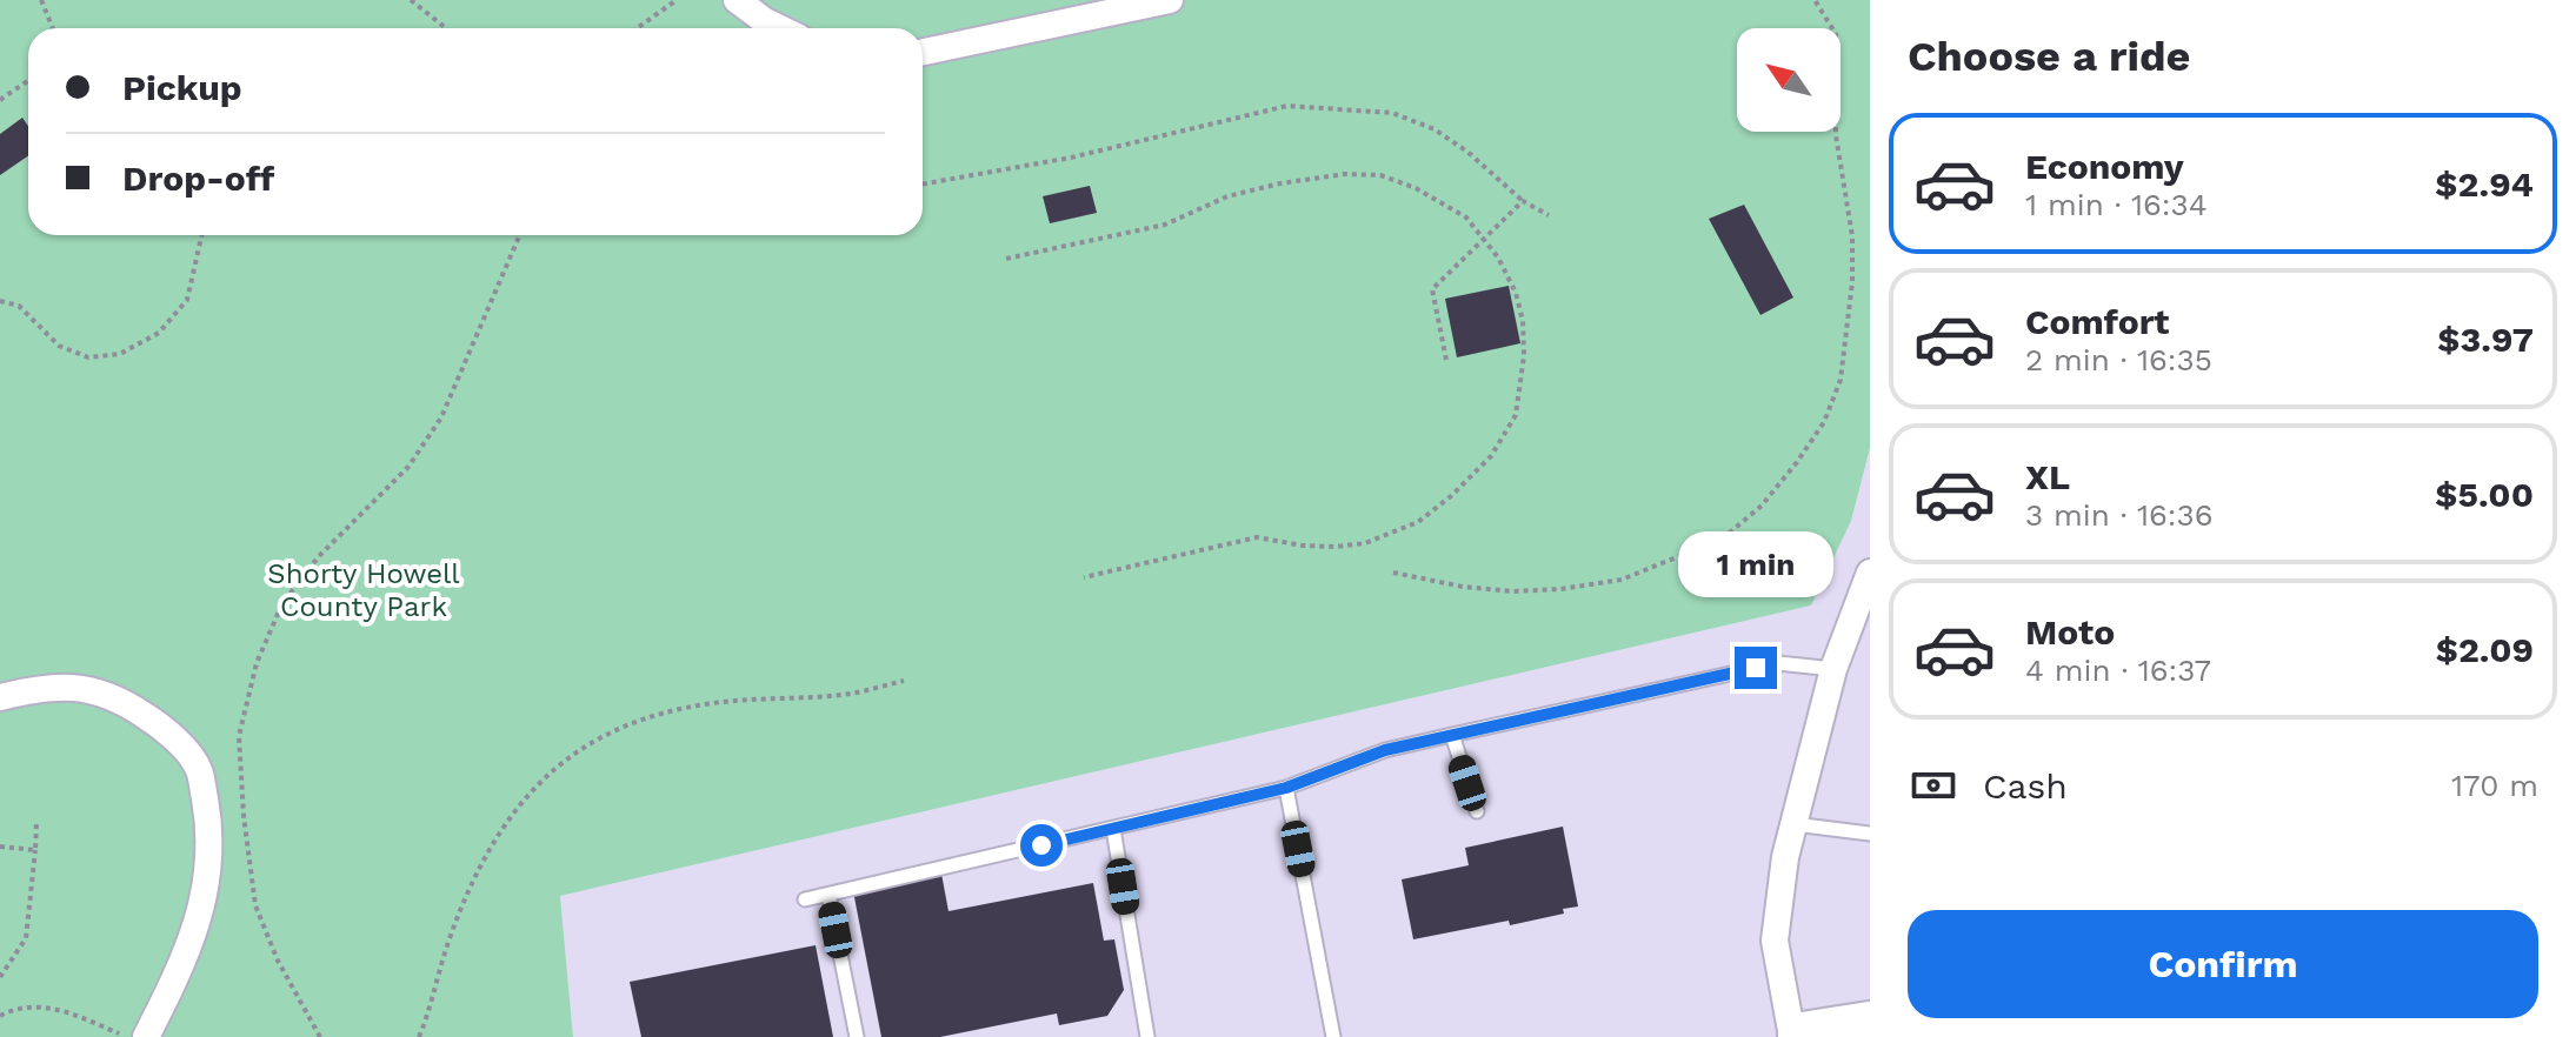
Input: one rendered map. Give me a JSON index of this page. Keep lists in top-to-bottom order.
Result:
{
  "parks": ["Shorty Howell County Park"],
  "north": "top left",
  "page": {
    "heading": "Choose a ride",
    "banner": ["Pickup", "Drop-off"],
    "list": [
      {
        "name": "Economy",
        "note": "1 min · 16:34",
        "value": "$2.94"
      },
      {
        "name": "Comfort",
        "note": "2 min · 16:35",
        "value": "$3.97"
      },
      {
        "name": "XL",
        "note": "3 min · 16:36",
        "value": "$5.00"
      },
      {
        "name": "Moto",
        "note": "4 min · 16:37",
        "value": "$2.09"
      }
    ],
    "bubble": "1 min",
    "pay": ["Cash", "170 m"],
    "buttons": "Confirm"
  }
}
